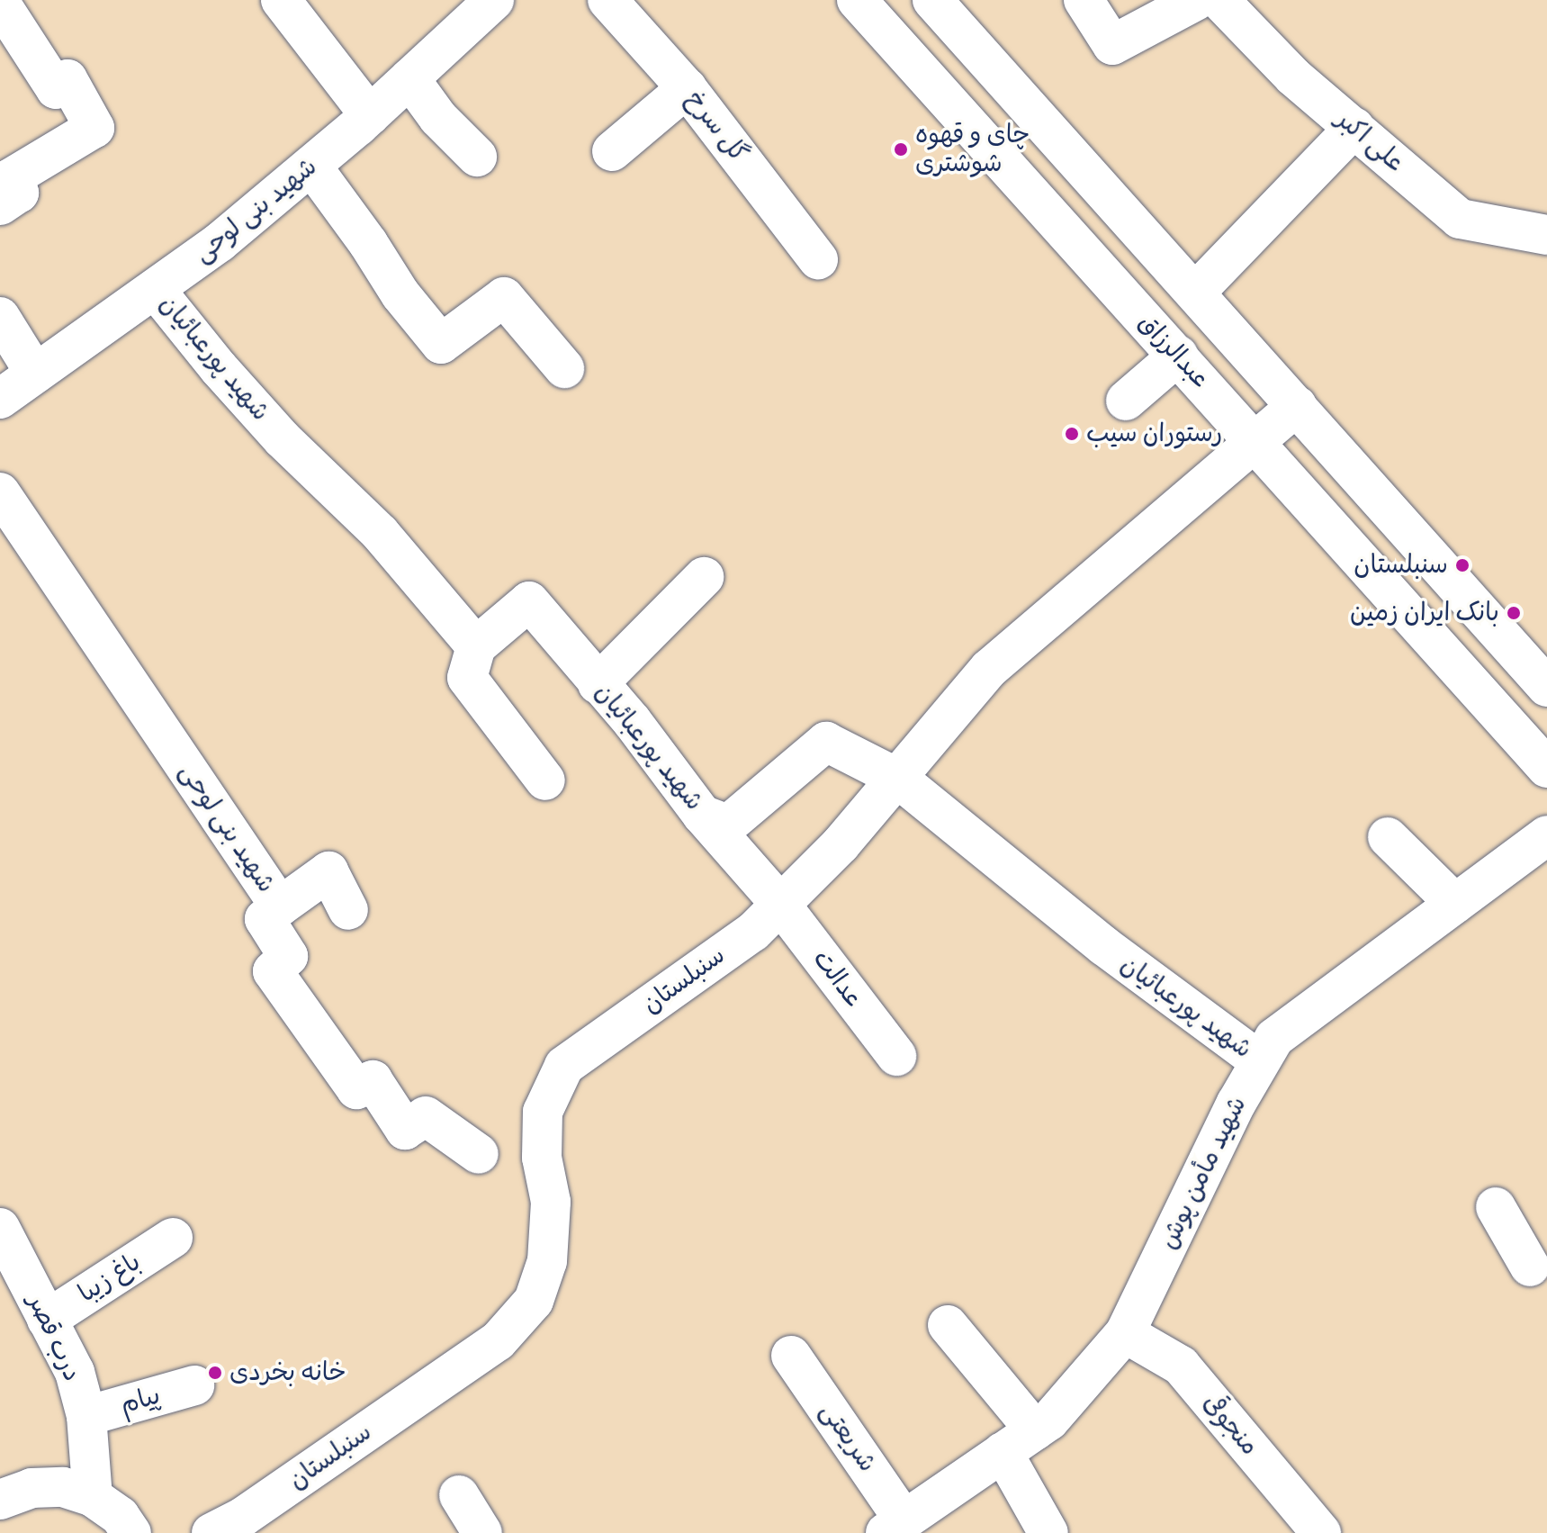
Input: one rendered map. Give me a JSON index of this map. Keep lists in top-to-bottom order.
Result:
{
  "streets": {
    "street": [
      "گل سرخ",
      "علی اکبر",
      "شهید بنی لوحی",
      "عبدالرزاق",
      "شهید پورعبائیان",
      "عدالت",
      "سنبلستان",
      "شهید مأمن پوش",
      "باغ زیبا",
      "درب قصر",
      "پیام",
      "منجوقی",
      "شریعتی"
    ]
  },
  "crossings": [
    ["شهید بنی لوحی", "شهید پورعبائیان"],
    ["عبدالرزاق", "سنبلستان"],
    ["شهید پورعبائیان", "عدالت"],
    ["شهید پورعبائیان", "سنبلستان"],
    ["شهید پورعبائیان", "شهید مأمن پوش"],
    ["عدالت", "سنبلستان"],
    ["شهید مأمن پوش", "منجوقی"],
    ["شهید مأمن پوش", "شریعتی"],
    ["باغ زیبا", "درب قصر"],
    ["درب قصر", "پیام"]
  ],
  "places": [
    "چای و قهوه شوشتری",
    "رستوران سيب",
    "سنبلستان",
    "بانک ایران زمین",
    "خانه بخردی"
  ]
}
